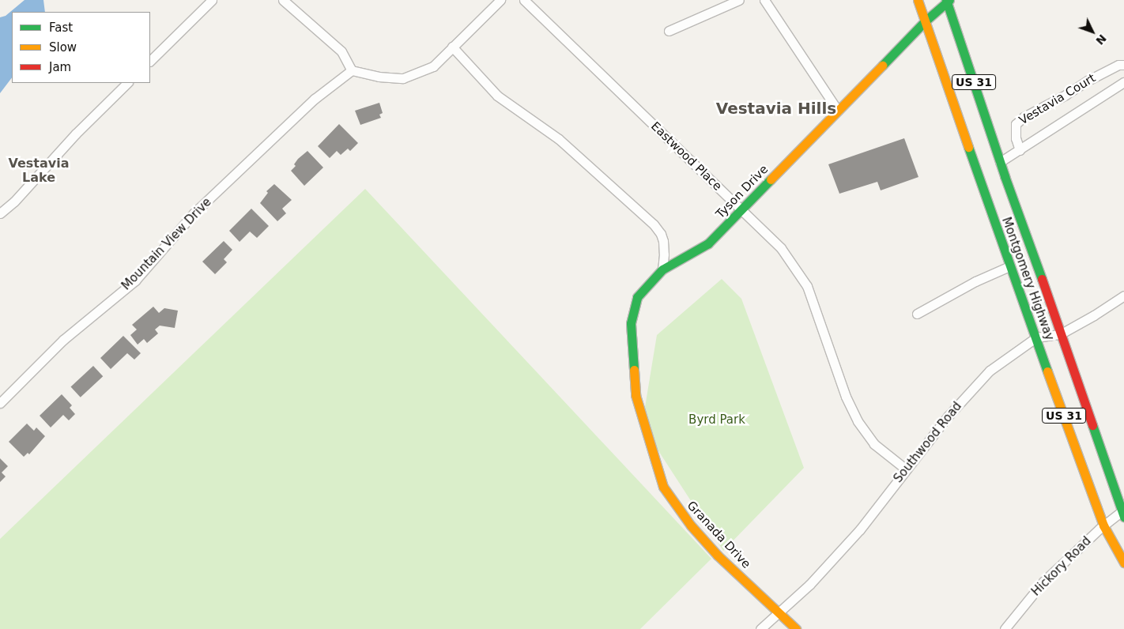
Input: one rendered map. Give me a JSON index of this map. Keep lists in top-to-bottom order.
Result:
{
  "streets": {
    "main road": [
      "US 31",
      "Tyson Drive",
      "Montgomery Highway",
      "Granada Drive"
    ],
    "street": [
      "Vestavia Court",
      "Eastwood Place",
      "Mountain View Drive",
      "Southwood Road",
      "Hickory Road"
    ]
  },
  "crossings": [
    ["Vestavia Court", "Montgomery Highway"],
    ["Eastwood Place", "Tyson Drive"],
    ["Eastwood Place", "Southwood Road"],
    ["Tyson Drive", "Montgomery Highway"],
    ["Tyson Drive", "Granada Drive"],
    ["Montgomery Highway", "Southwood Road"],
    ["Montgomery Highway", "Hickory Road"],
    ["Southwood Road", "Granada Drive"]
  ],
  "districts": ["Vestavia Hills", "Vestavia Lake"],
  "parks": ["Byrd Park"],
  "legend": ["Fast", "Slow", "Jam"],
  "north": "bottom right"
}
